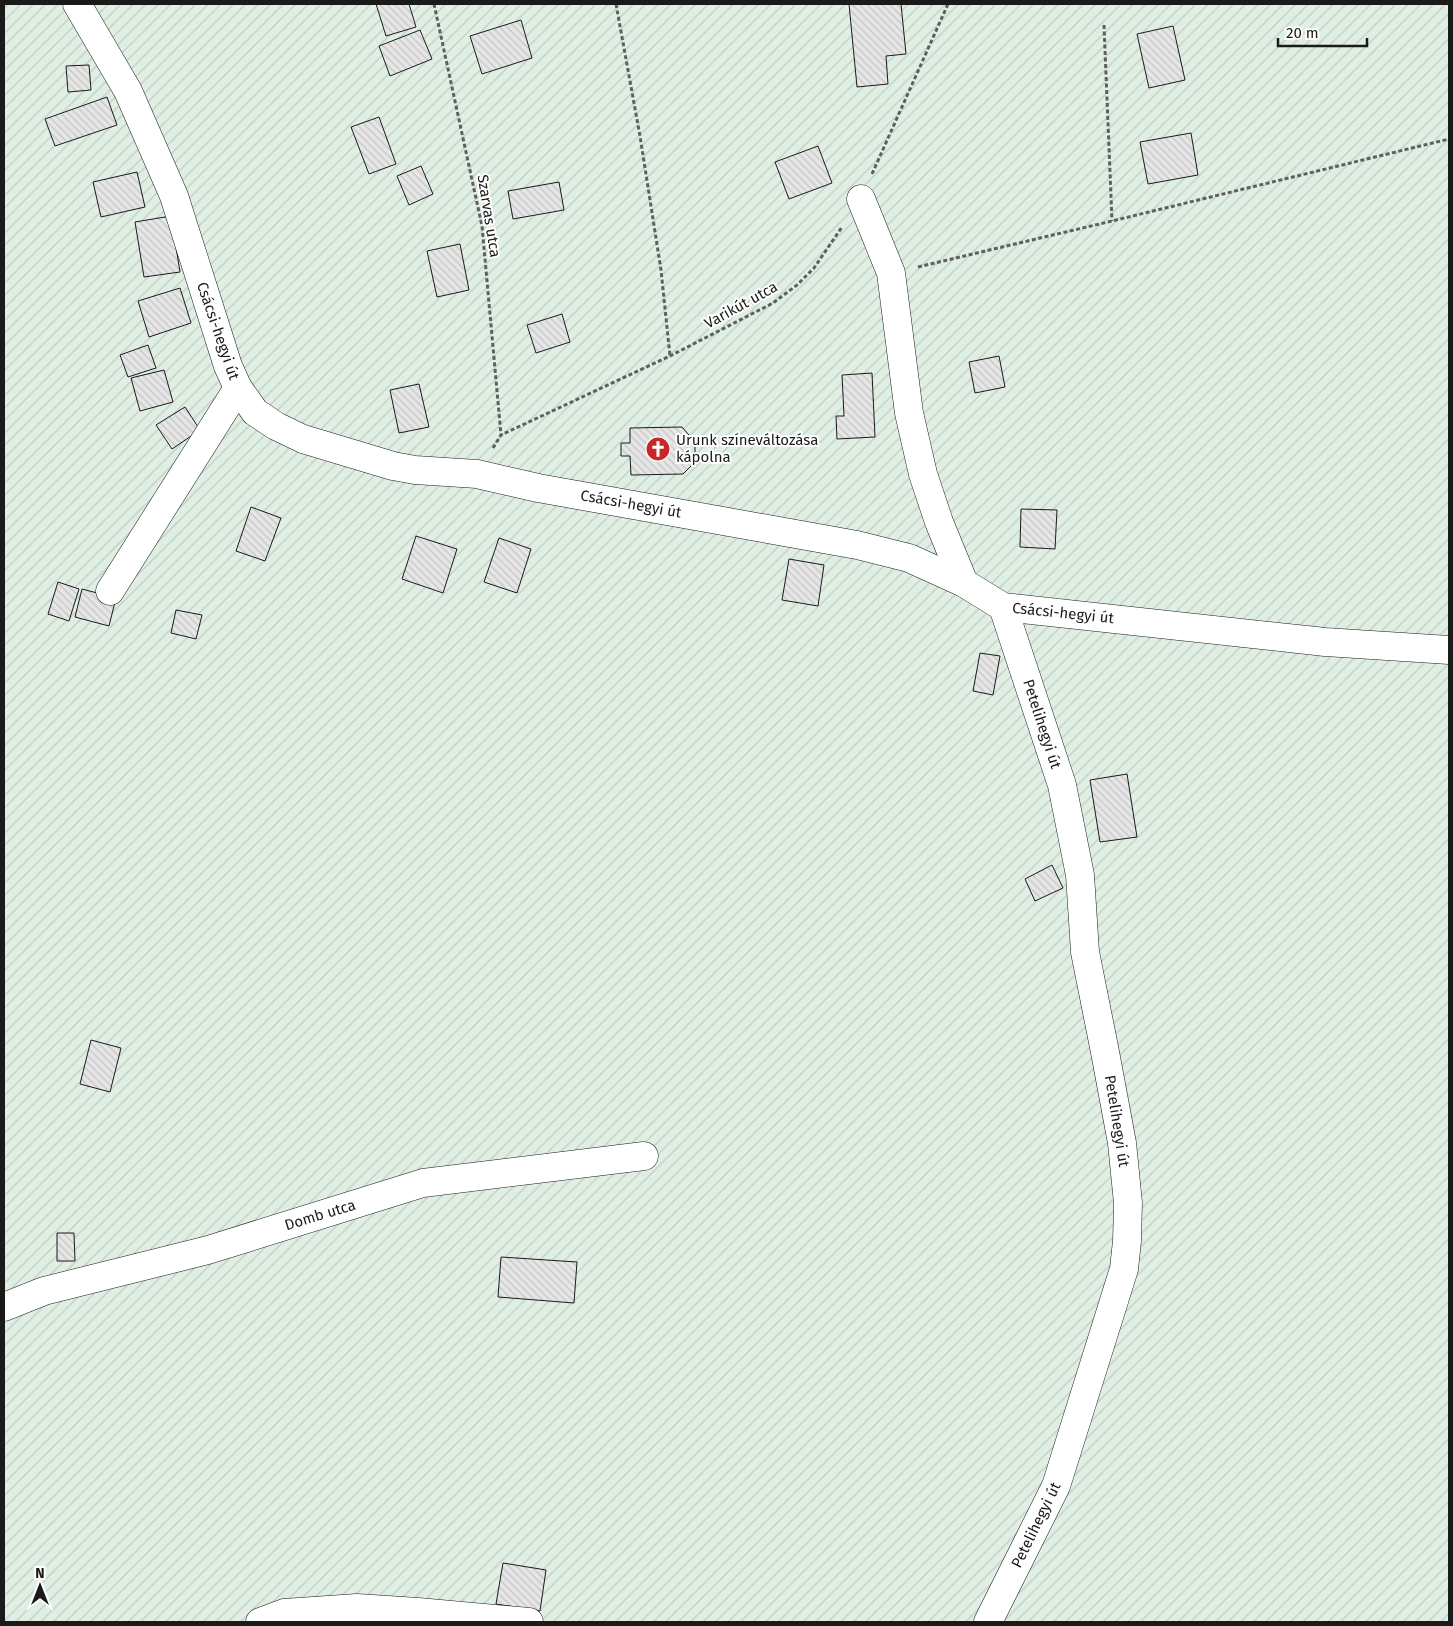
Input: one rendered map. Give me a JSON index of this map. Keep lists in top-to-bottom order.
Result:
{
  "streets": {
    "street": ["Csácsi-hegyi út", "Petelihegyi út", "Domb utca"],
    "path": ["Szarvas utca", "Varikút utca"]
  },
  "crossings": [
    ["Szarvas utca", "Varikút utca"],
    ["Csácsi-hegyi út", "Petelihegyi út"]
  ],
  "places": {
    "church": ["Urunk színeváltozása kápolna"]
  },
  "scale_bar": "20 m",
  "north": "top"
}
